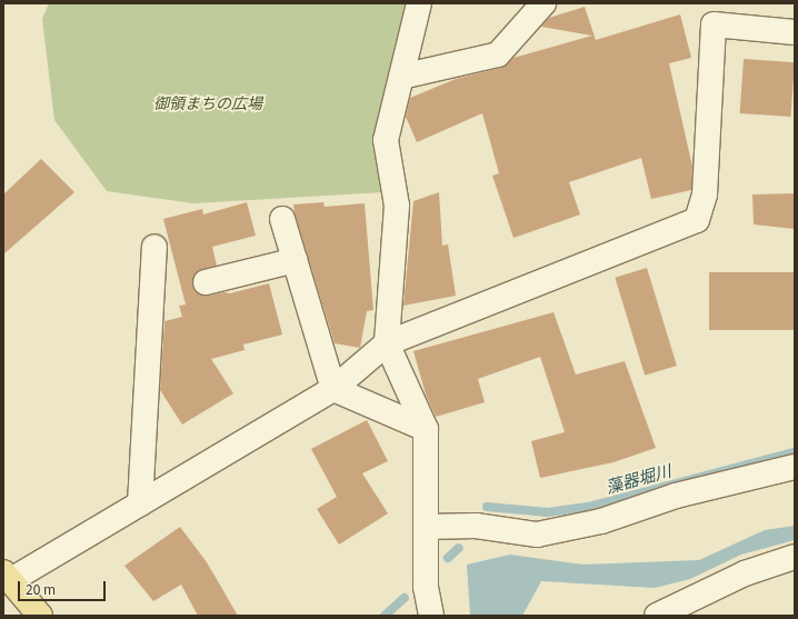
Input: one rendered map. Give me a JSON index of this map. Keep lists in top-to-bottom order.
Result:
{
  "water": ["藻器堀川"],
  "parks": ["御領まちの広場"],
  "scale_bar": "20 m"
}
